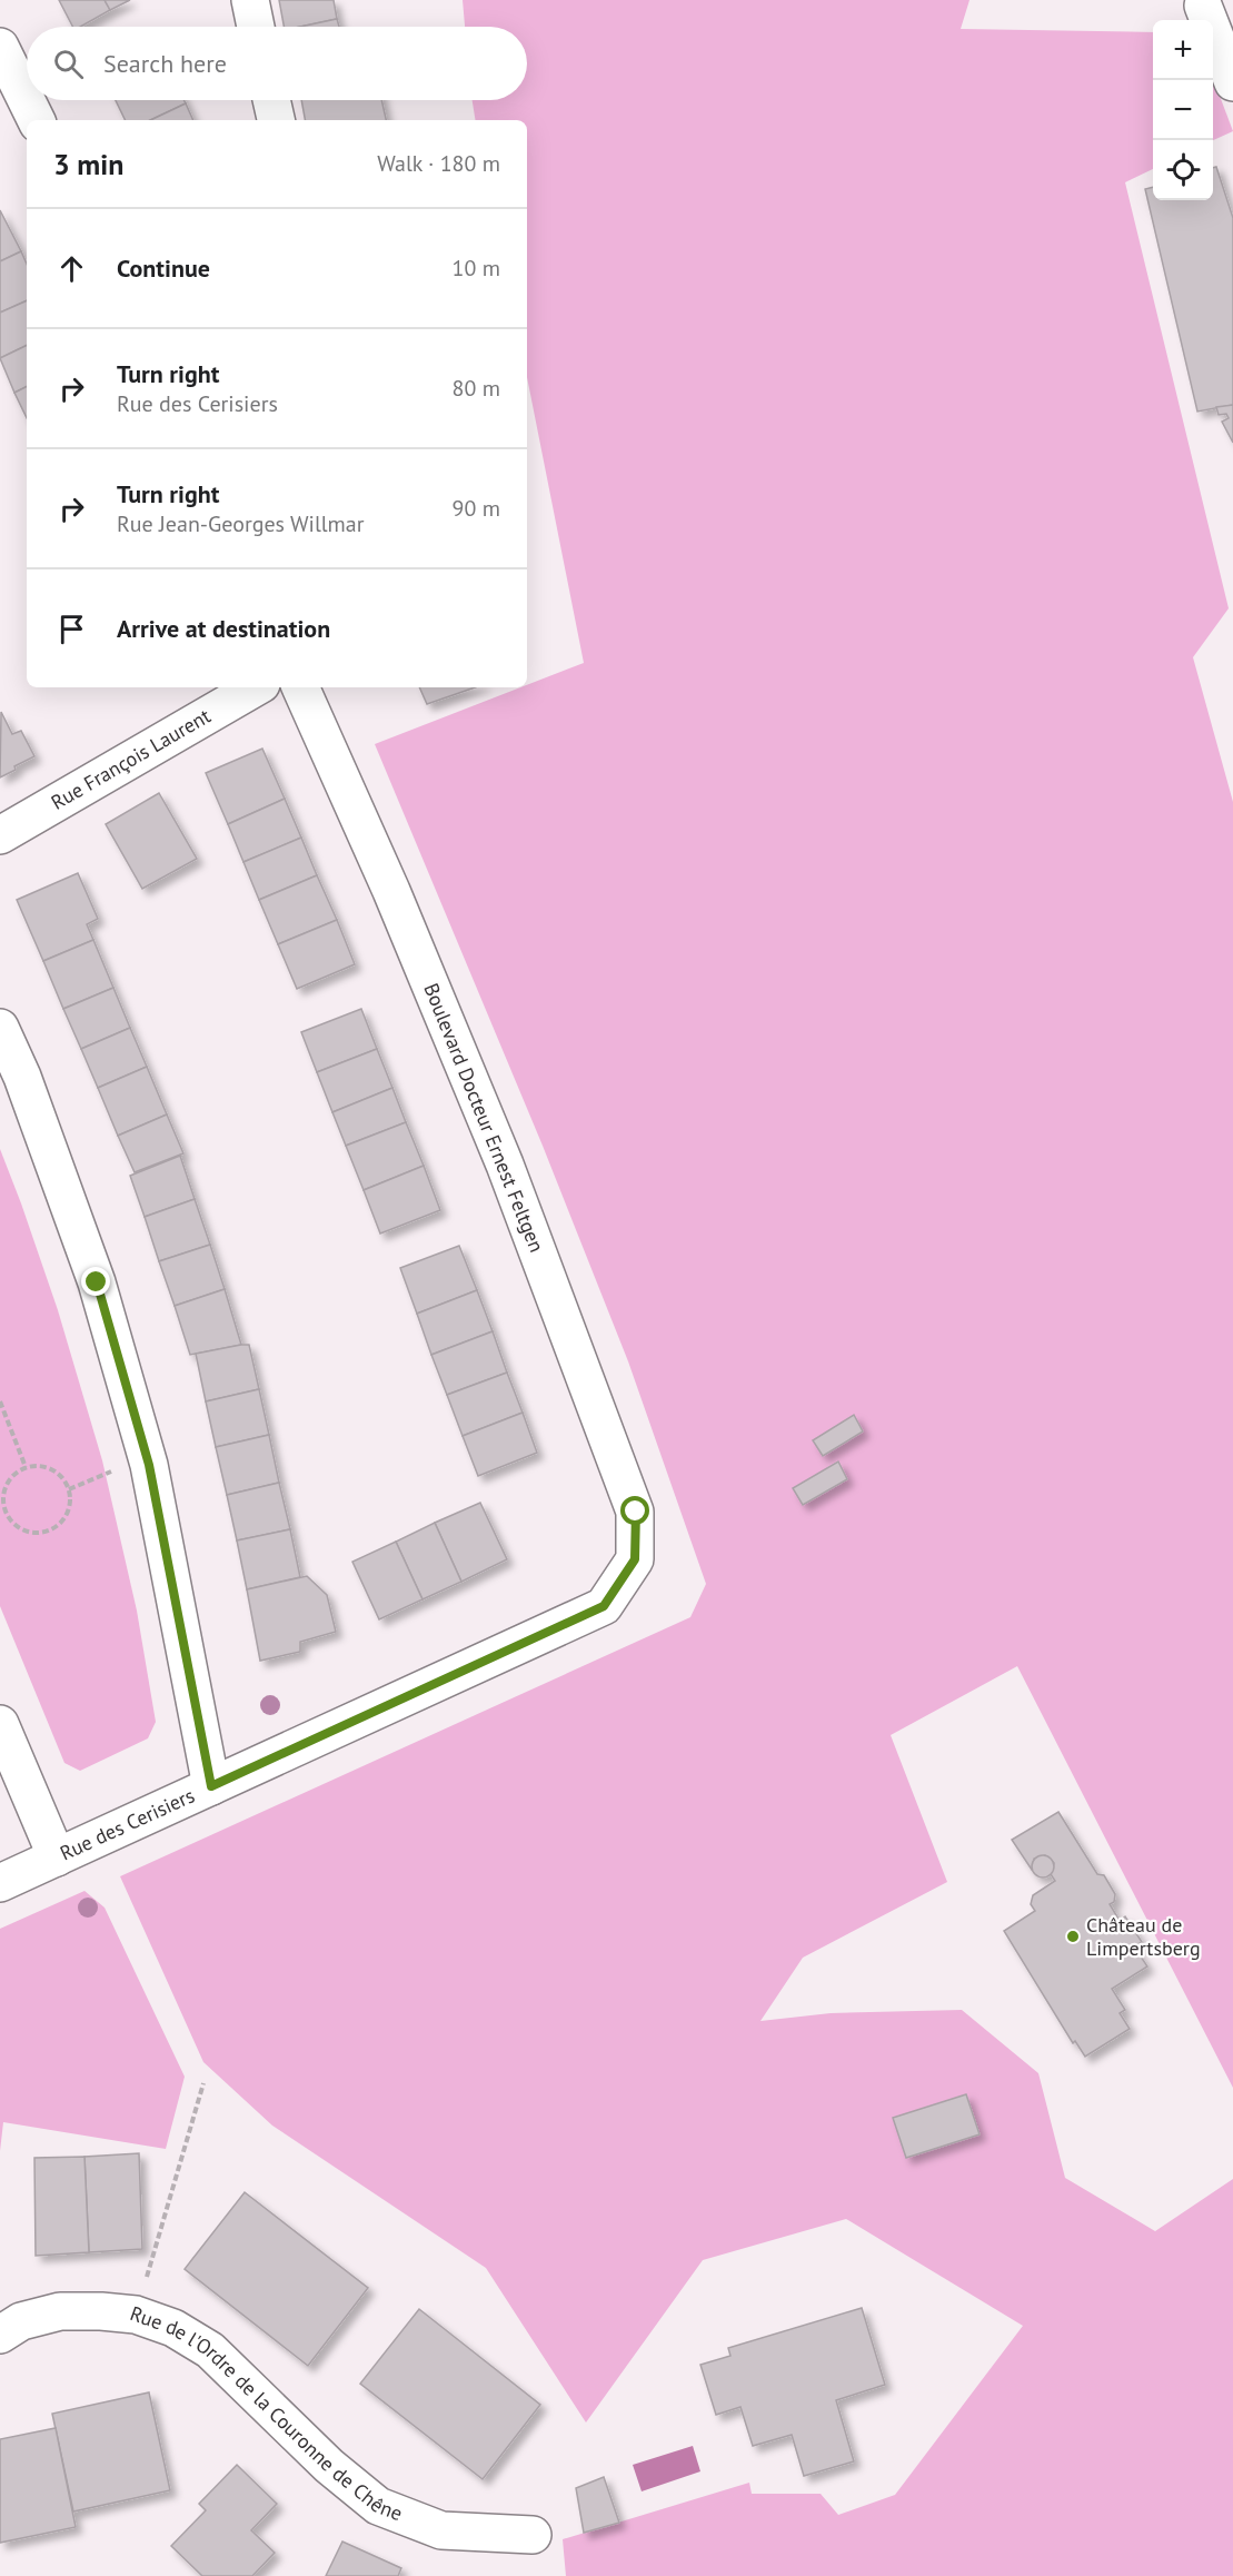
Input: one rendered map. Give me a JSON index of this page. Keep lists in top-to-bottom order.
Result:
{
  "streets": {
    "street": [
      "Rue François Laurent",
      "Boulevard Docteur Ernest Feltgen",
      "Rue des Cerisiers",
      "Rue de l'Ordre de la Couronne de Chêne"
    ]
  },
  "crossings": [
    ["Boulevard Docteur Ernest Feltgen", "Rue des Cerisiers"]
  ],
  "places": ["Château de Limpertsberg"],
  "page": {
    "map_buttons": ["+", "−"],
    "search": "Search here",
    "heading": ["3 min", "Walk · 180 m"],
    "list": [
      ["Continue", "10 m"],
      ["Turn right", "Rue des Cerisiers", "80 m"],
      ["Turn right", "Rue Jean-Georges Willmar", "90 m"],
      "Arrive at destination"
    ]
  }
}
